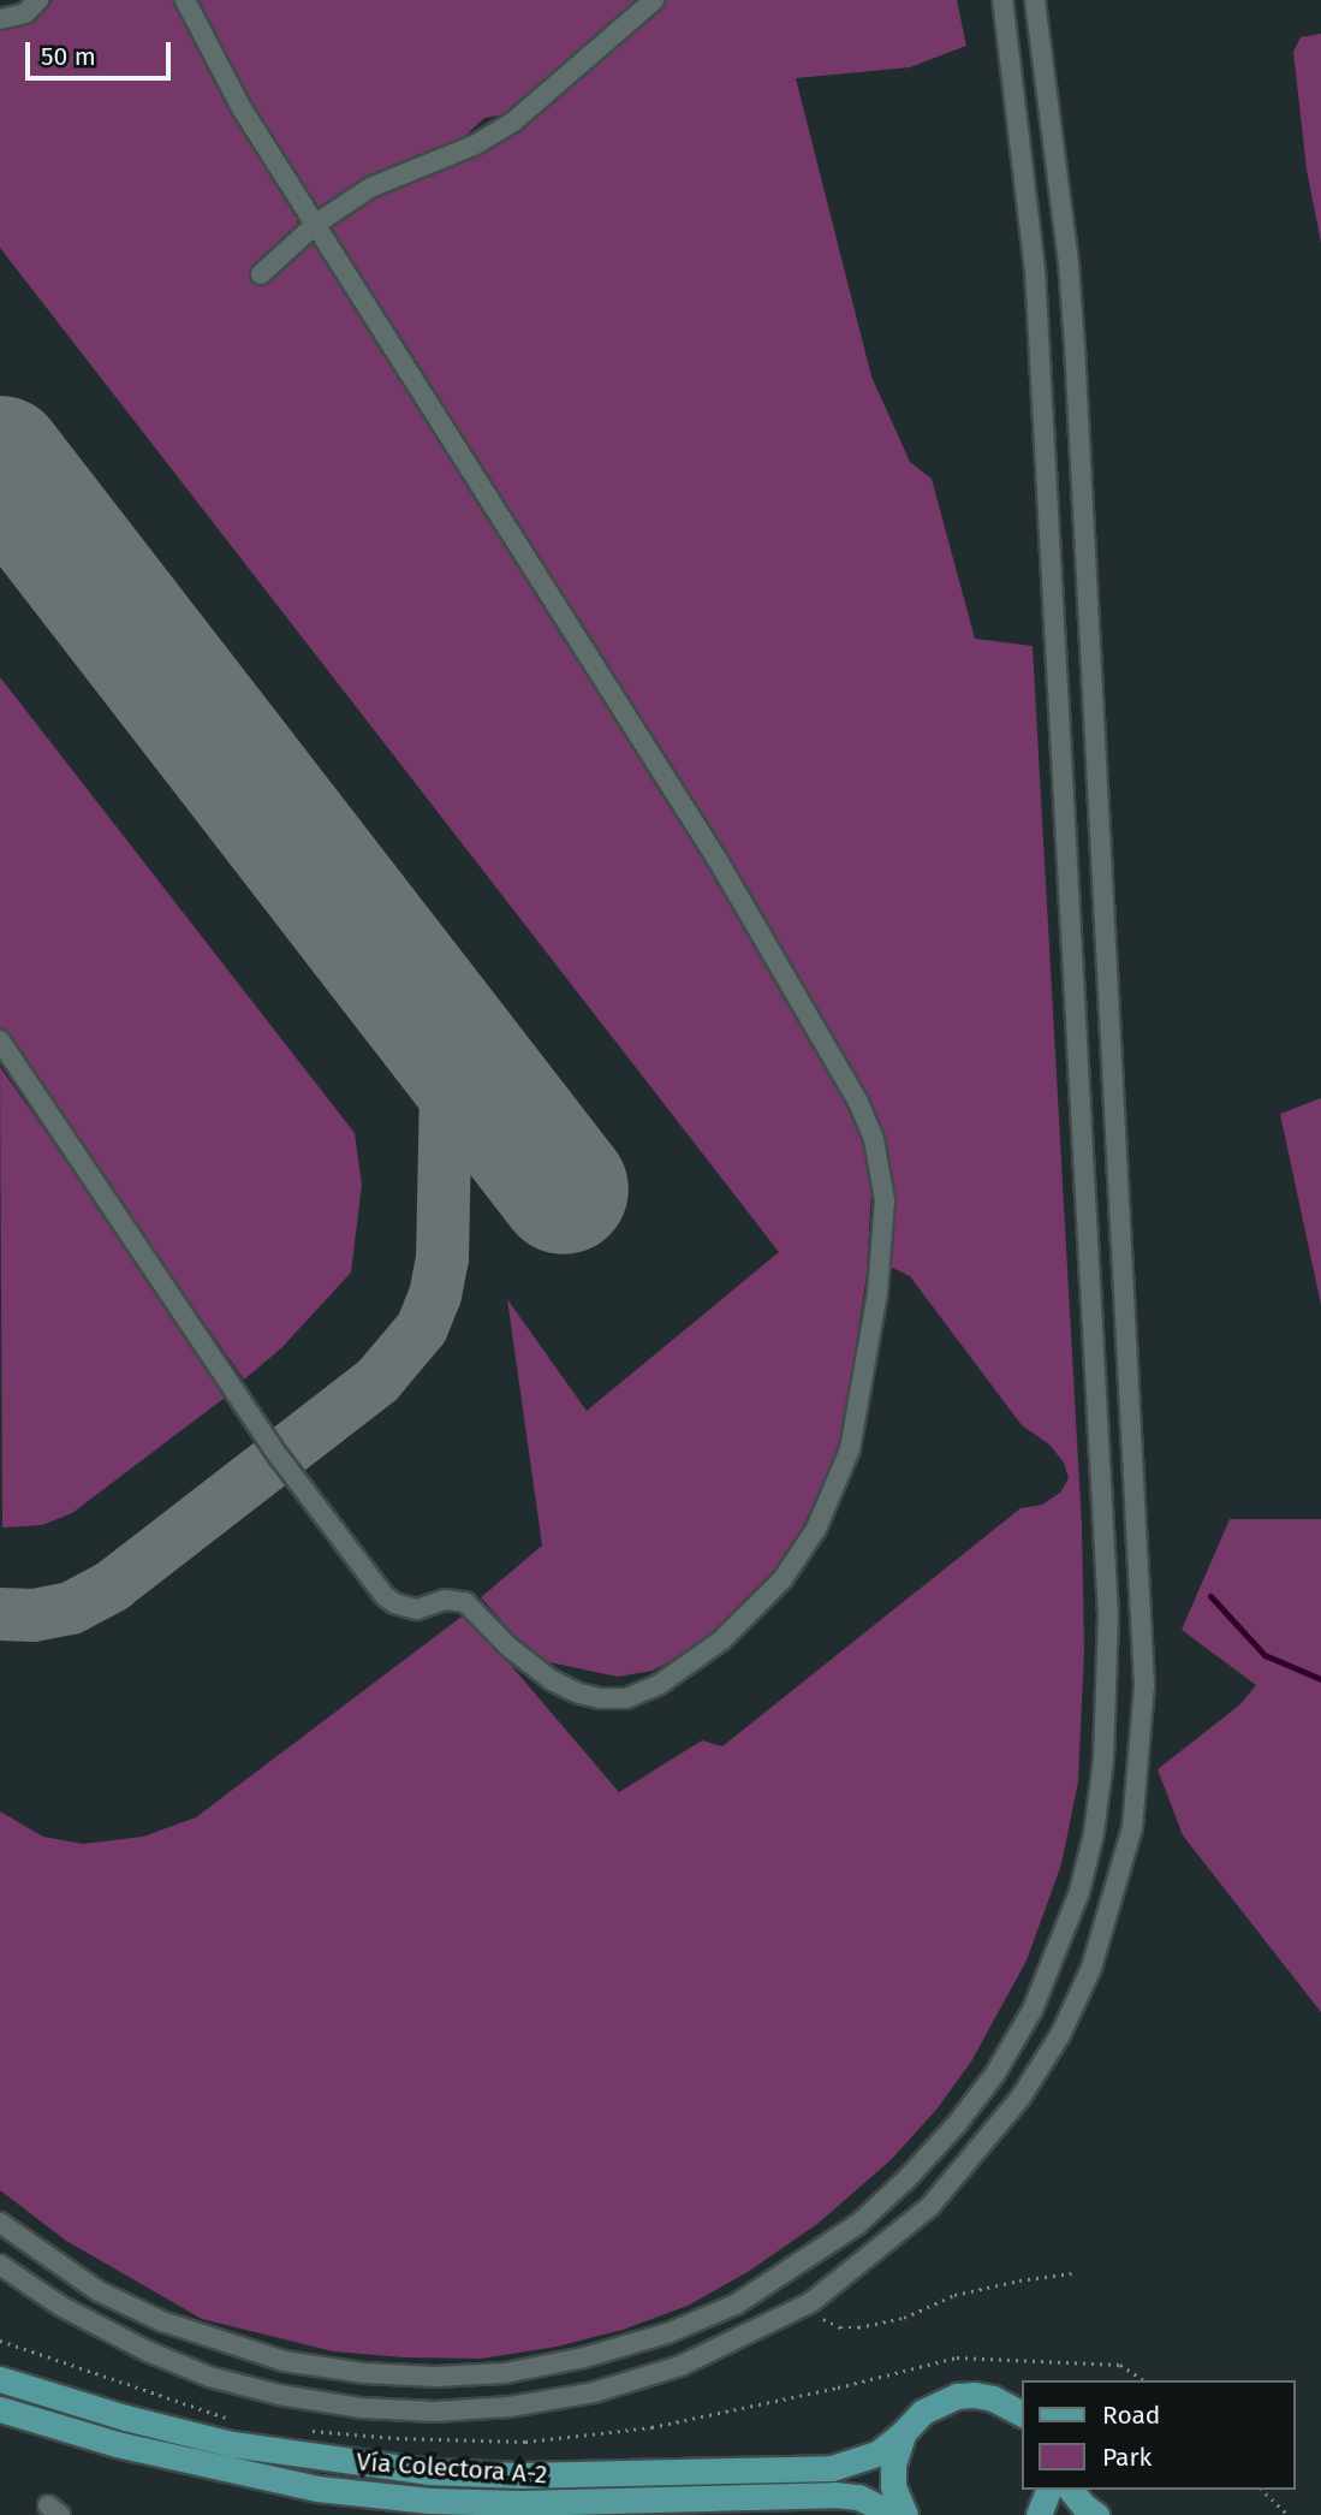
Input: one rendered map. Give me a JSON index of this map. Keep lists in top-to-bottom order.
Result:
{
  "streets": {
    "main road": ["Vía Colectora A-2"]
  },
  "legend": ["Road", "Park"],
  "scale_bar": "50 m"
}
